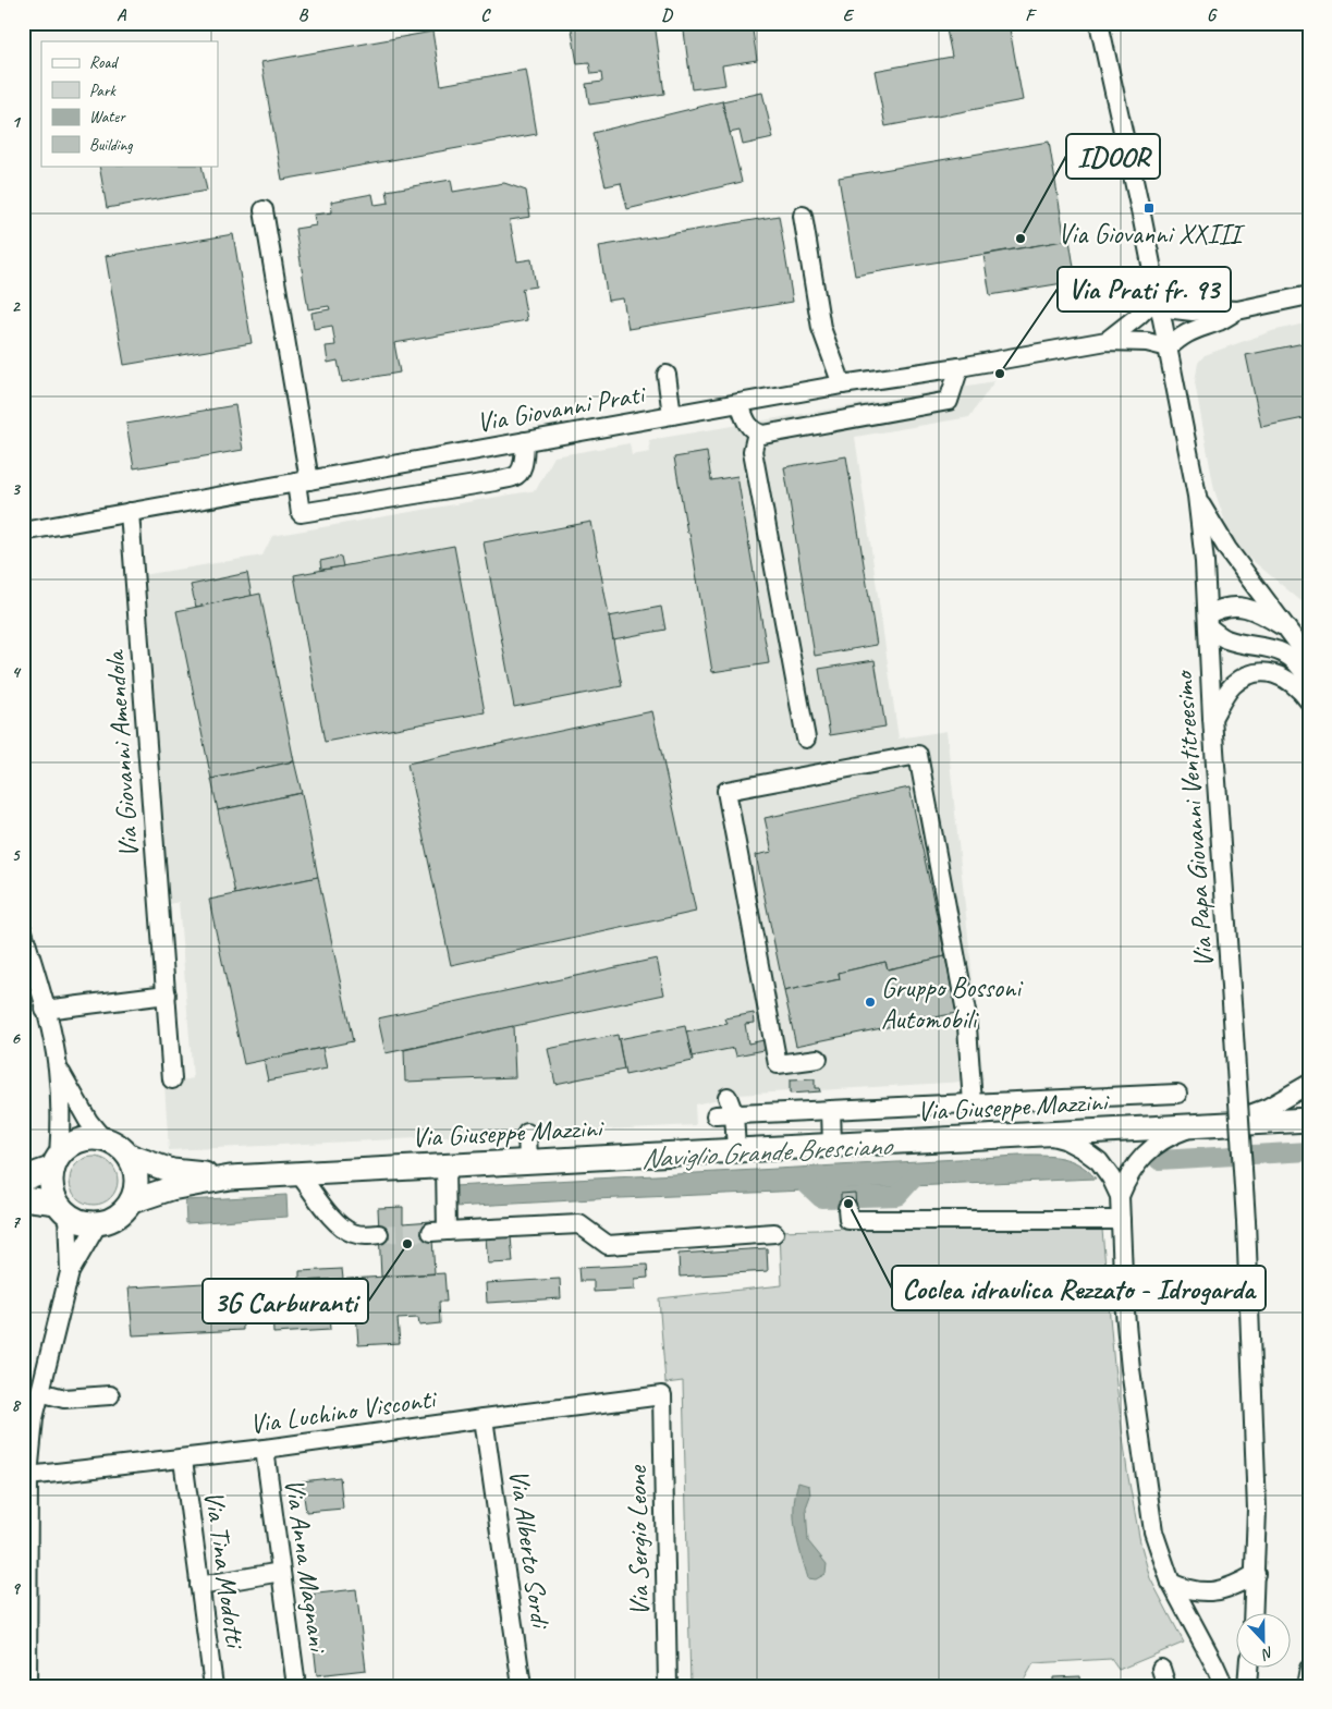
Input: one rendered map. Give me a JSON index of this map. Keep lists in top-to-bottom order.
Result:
{
  "streets": {
    "main road": ["Via Giuseppe Mazzini"],
    "street": [
      "Via Giovanni Prati",
      "Via Giovanni Amendola",
      "Via Papa Giovanni Ventitreesimo",
      "Via Luchino Visconti",
      "Via Sergio Leone",
      "Via Alberto Sordi",
      "Via Anna Magnani",
      "Via Tina Modotti"
    ]
  },
  "crossings": [
    ["Via Giovanni Prati", "Via Giovanni Amendola"],
    ["Via Giovanni Prati", "Via Papa Giovanni Ventitreesimo"],
    ["Via Luchino Visconti", "Via Sergio Leone"],
    ["Via Luchino Visconti", "Via Alberto Sordi"],
    ["Via Luchino Visconti", "Via Anna Magnani"],
    ["Via Luchino Visconti", "Via Tina Modotti"]
  ],
  "water": ["Naviglio Grande Bresciano"],
  "places": {
    "transit": ["Via Giovanni XXIII"],
    "other": [
      "IDOOR",
      "Via Prati fr. 93",
      "Gruppo Bossoni Automobili",
      "Coclea idraulica Rezzato - Idrogarda",
      "3G Carburanti"
    ]
  },
  "legend": [
    "Road",
    "Park",
    "Water",
    "Building"
  ],
  "north": "bottom",
  "grid": {
    "columns": [
      "A",
      "B",
      "C",
      "D",
      "E",
      "F",
      "G"
    ],
    "rows": [
      "1",
      "2",
      "3",
      "4",
      "5",
      "6",
      "7",
      "8",
      "9"
    ]
  }
}
